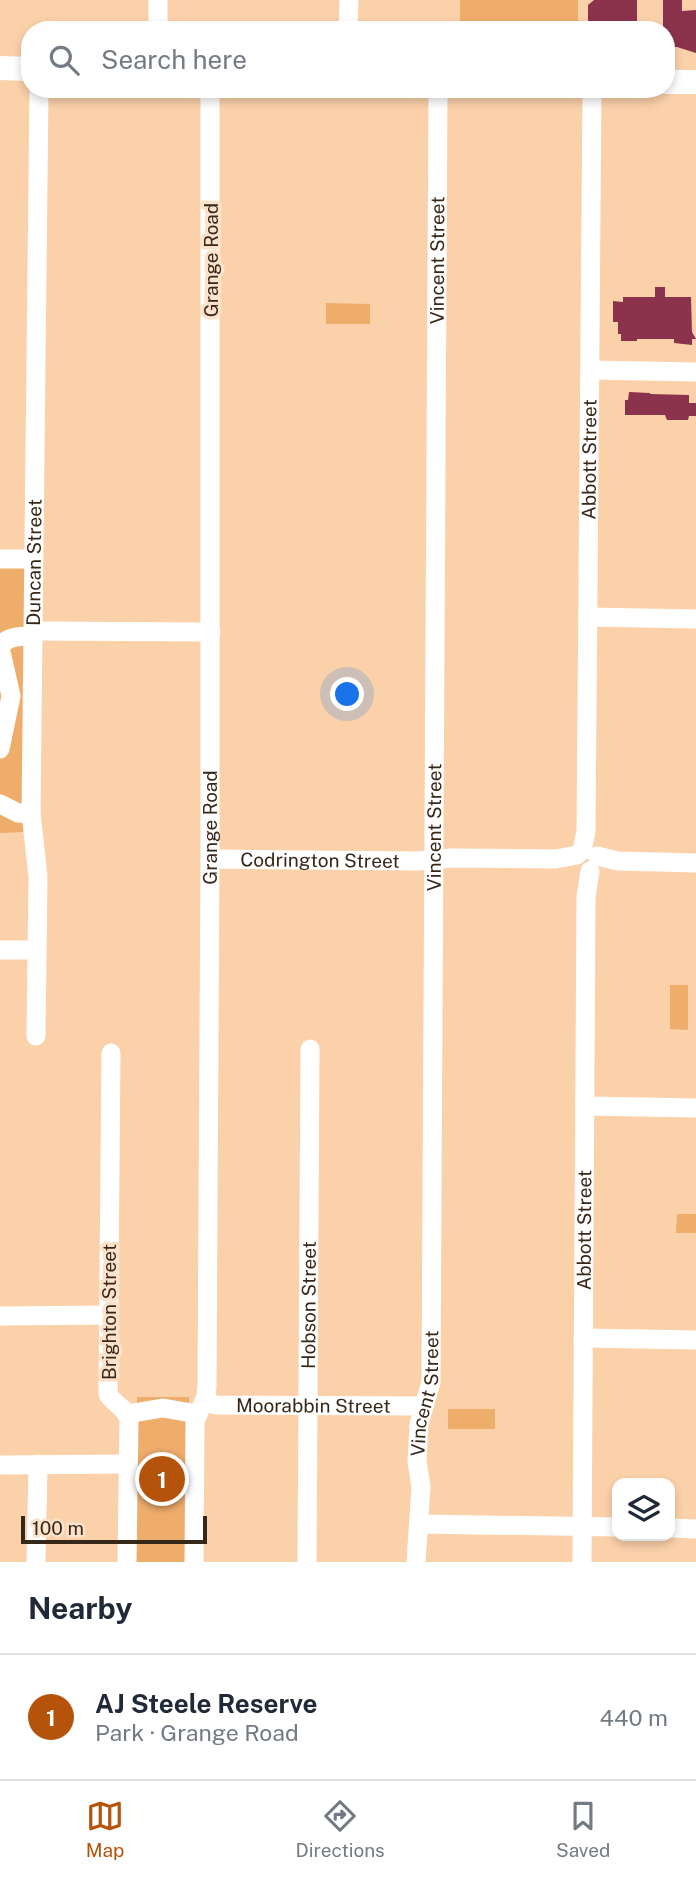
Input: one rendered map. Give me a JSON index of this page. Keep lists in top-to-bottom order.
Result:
{
  "streets": {
    "street": [
      "Grange Road",
      "Vincent Street",
      "Abbott Street",
      "Duncan Street",
      "Codrington Street",
      "Hobson Street",
      "Brighton Street",
      "Moorabbin Street"
    ]
  },
  "crossings": [
    ["Grange Road", "Codrington Street"],
    ["Grange Road", "Moorabbin Street"],
    ["Vincent Street", "Codrington Street"],
    ["Vincent Street", "Moorabbin Street"],
    ["Abbott Street", "Codrington Street"],
    ["Hobson Street", "Moorabbin Street"],
    ["Brighton Street", "Moorabbin Street"]
  ],
  "scale_bar": "100 m",
  "page": {
    "search": "Search here",
    "pins": "1",
    "scale": "100 m",
    "heading": "Nearby",
    "list": [
      {
        "mark": "1",
        "name": "AJ Steele Reserve",
        "note": "Park · Grange Road",
        "value": "440 m"
      }
    ],
    "nav": ["Map", "Directions", "Saved"]
  }
}
